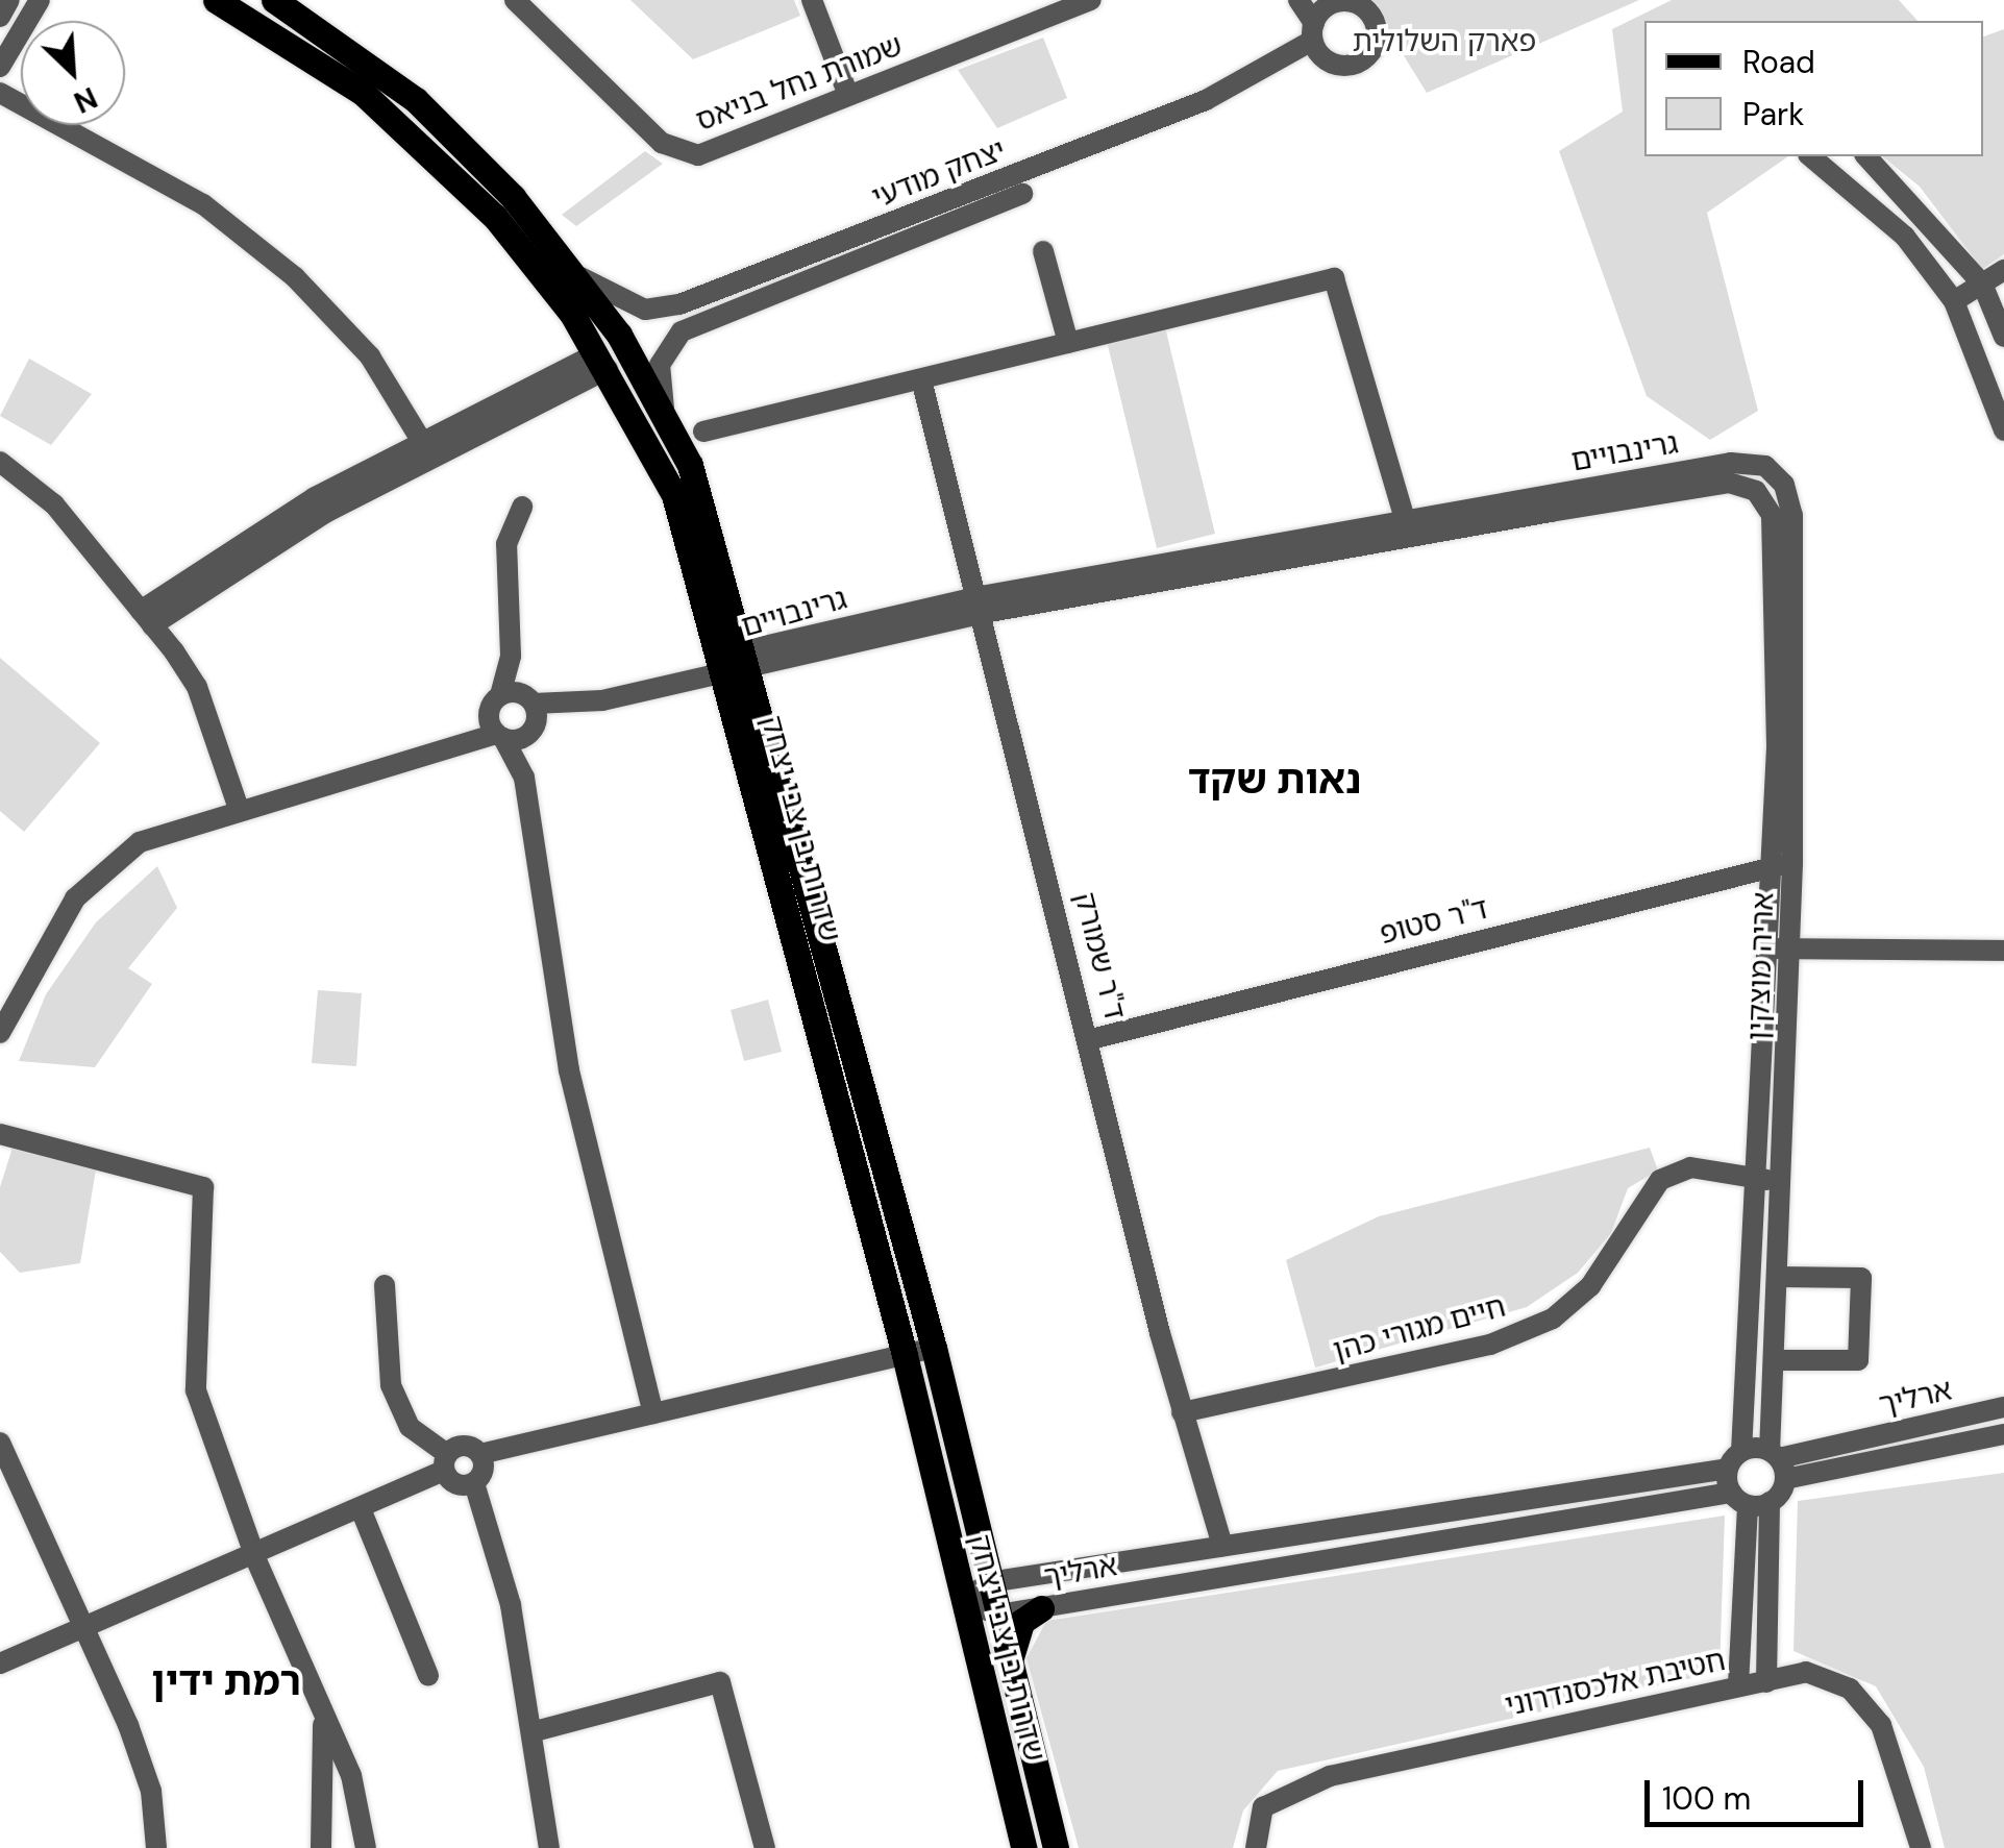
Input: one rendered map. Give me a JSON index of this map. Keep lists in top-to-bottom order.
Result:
{
  "streets": {
    "main road": ["שדרות בן צבי יצחק"],
    "street": [
      "שמורת נחל בניאס",
      "יצחק מודעי",
      "גרינבויים",
      "ד\"ר סטופ",
      "ד\"ר שמורק",
      "אריה מוצקין",
      "חיים מגורי כהן",
      "ארליך",
      "חטיבת אלכסנדרוני"
    ]
  },
  "crossings": [
    ["יצחק מודעי", "שדרות בן צבי יצחק"],
    ["גרינבויים", "שדרות בן צבי יצחק"],
    ["גרינבויים", "ד\"ר שמורק"],
    ["גרינבויים", "אריה מוצקין"],
    ["שדרות בן צבי יצחק", "ארליך"],
    ["ד\"ר סטופ", "ד\"ר שמורק"],
    ["ד\"ר סטופ", "אריה מוצקין"],
    ["ד\"ר שמורק", "חיים מגורי כהן"],
    ["ד\"ר שמורק", "ארליך"],
    ["אריה מוצקין", "חיים מגורי כהן"],
    ["אריה מוצקין", "ארליך"]
  ],
  "districts": ["נאות שקד", "רמת ידין"],
  "parks": ["פארק השלולית"],
  "legend": ["Road", "Park"],
  "scale_bar": "100 m",
  "north": "bottom right"
}
